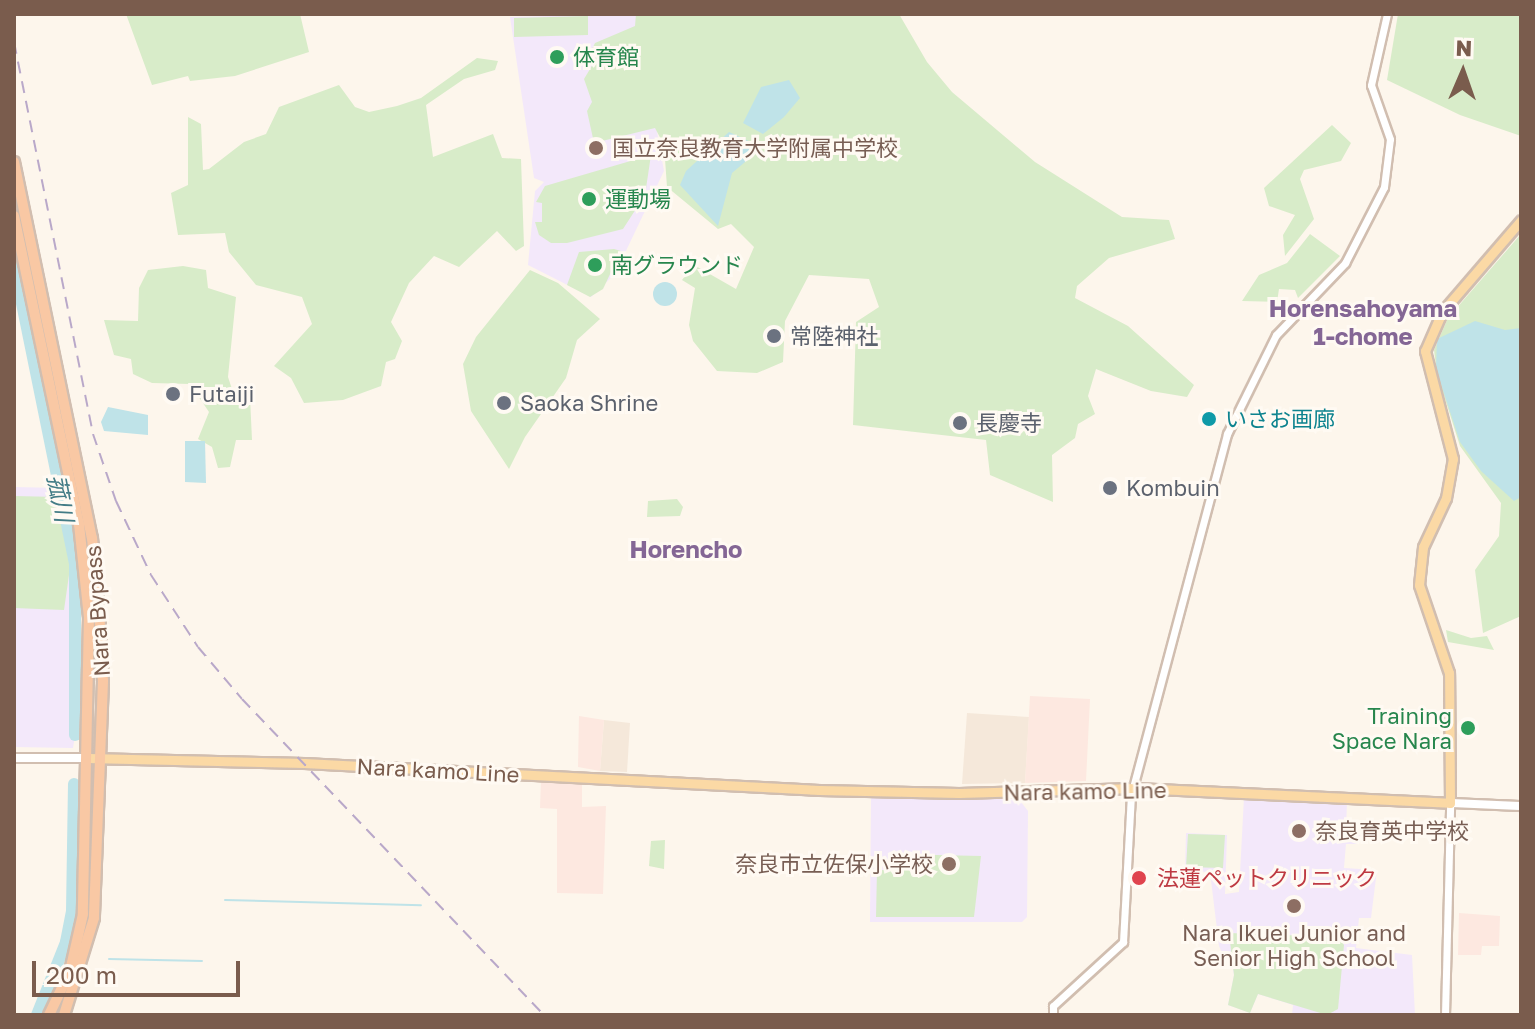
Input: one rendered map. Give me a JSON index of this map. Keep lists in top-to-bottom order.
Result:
{
  "streets": {
    "highway": ["Nara Bypass"],
    "main road": ["Nara kamo Line"]
  },
  "crossings": [
    ["Nara Bypass", "Nara kamo Line"]
  ],
  "districts": ["Horensahoyama 1-chome", "Horencho"],
  "water": ["菰川"],
  "places": [
    "体育館",
    "国立奈良教育大学附属中学校",
    "運動場",
    "南グラウンド",
    "常陸神社",
    "Futaiji",
    "Saoka Shrine",
    "いさお画廊",
    "長慶寺",
    "Kombuin",
    "Training Space Nara",
    "奈良育英中学校",
    "奈良市立佐保小学校",
    "法蓮ペットクリニック",
    "Nara Ikuei Junior and Senior High School"
  ],
  "scale_bar": "200 m",
  "north": "top"
}
